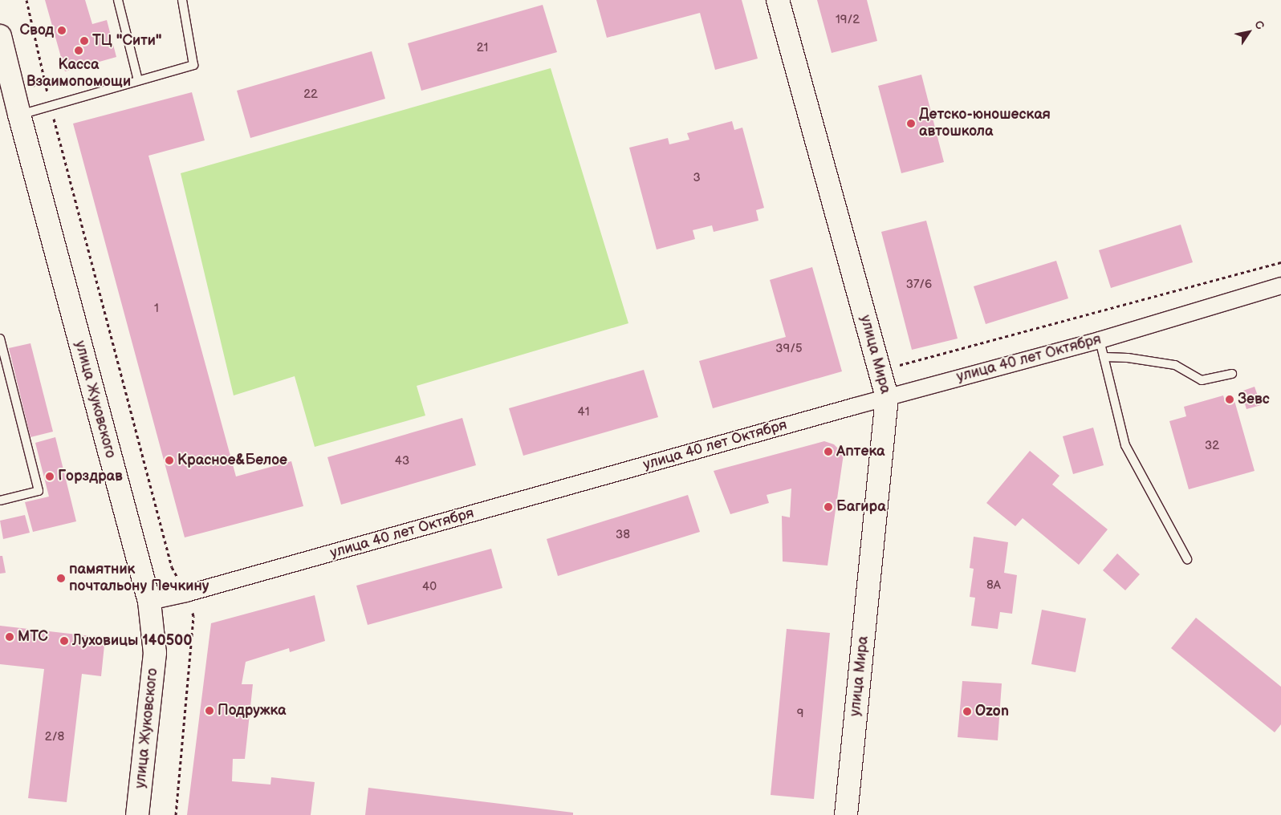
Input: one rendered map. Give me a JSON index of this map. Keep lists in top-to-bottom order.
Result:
{
  "streets": {
    "street": ["улица Мира", "улица 40 лет Октября", "улица Жуковского"]
  },
  "crossings": [
    ["улица Мира", "улица 40 лет Октября"],
    ["улица 40 лет Октября", "улица Жуковского"]
  ],
  "places": [
    "Свод",
    "ТЦ \"Сити\"",
    "Касса Взаимопомощи",
    "Детско-юношеская автошкола",
    "Зевс",
    "Аптека",
    "Красное&Белое",
    "Горздрав",
    "Багира",
    "памятник почтальону Печкину",
    "МТС",
    "Луховицы 140500",
    "Подружка",
    "Ozon"
  ],
  "house_numbers": [
    "19/2",
    "21",
    "22",
    "3",
    "37/6",
    "1",
    "39/5",
    "41",
    "32",
    "43",
    "38",
    "8А",
    "40",
    "9",
    "2/8"
  ],
  "north": "top right"
}
